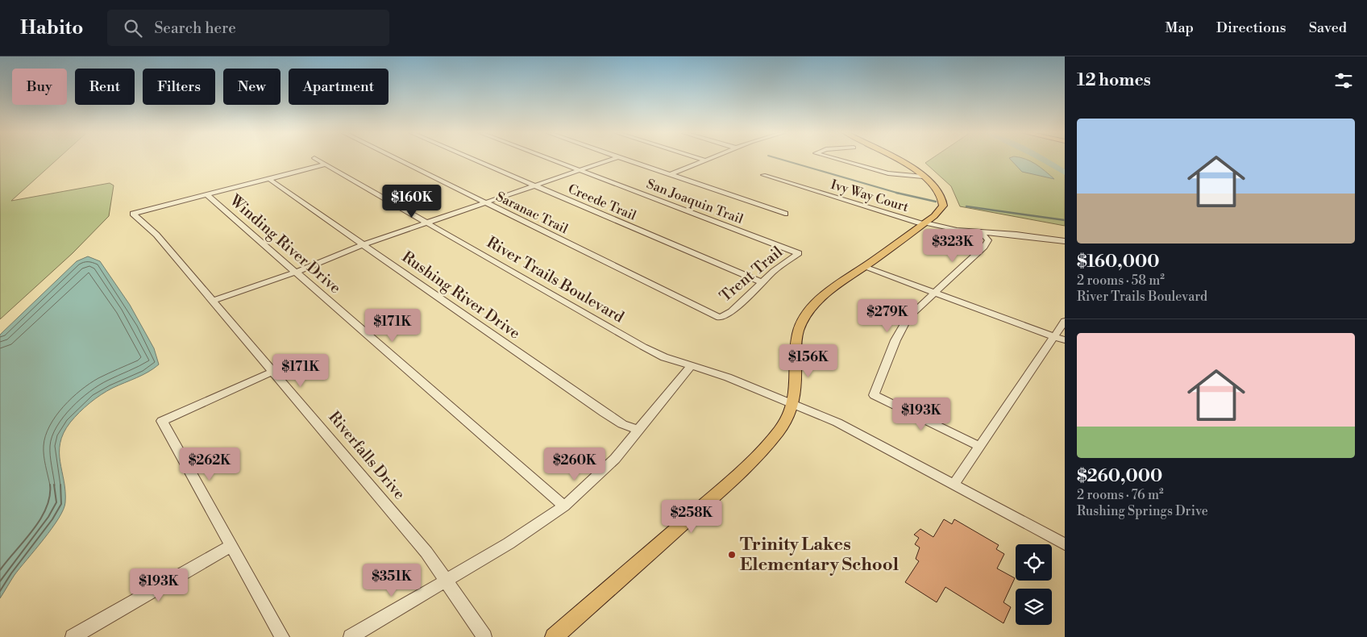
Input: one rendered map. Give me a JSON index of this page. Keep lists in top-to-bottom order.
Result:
{
  "streets": {
    "street": [
      "Ivy Way Court",
      "San Joaquin Trail",
      "Creede Trail",
      "Saranac Trail",
      "Winding River Drive",
      "Trent Trail",
      "River Trails Boulevard",
      "Rushing River Drive",
      "Riverfalls Drive"
    ]
  },
  "crossings": [
    ["San Joaquin Trail", "Trent Trail"],
    ["Creede Trail", "Trent Trail"],
    ["Saranac Trail", "Trent Trail"],
    ["Winding River Drive", "Riverfalls Drive"]
  ],
  "places": ["Trinity Lakes Elementary School"],
  "page": {
    "header": "Habito",
    "search": "Search here",
    "nav": ["Map", "Directions", "Saved"],
    "heading": "12 homes",
    "chip": [
      "Buy",
      "Rent",
      "Filters",
      "New",
      "Apartment"
    ],
    "list": [
      {
        "name": "$160,000",
        "note": "2 rooms · 58 m² · River Trails Boulevard"
      },
      {
        "name": "$260,000",
        "note": "2 rooms · 76 m² · Rushing Springs Drive"
      }
    ],
    "price": [
      "$160K",
      "$323K",
      "$279K",
      "$171K",
      "$156K",
      "$171K",
      "$193K",
      "$262K",
      "$260K",
      "$258K",
      "$351K",
      "$193K"
    ]
  }
}
